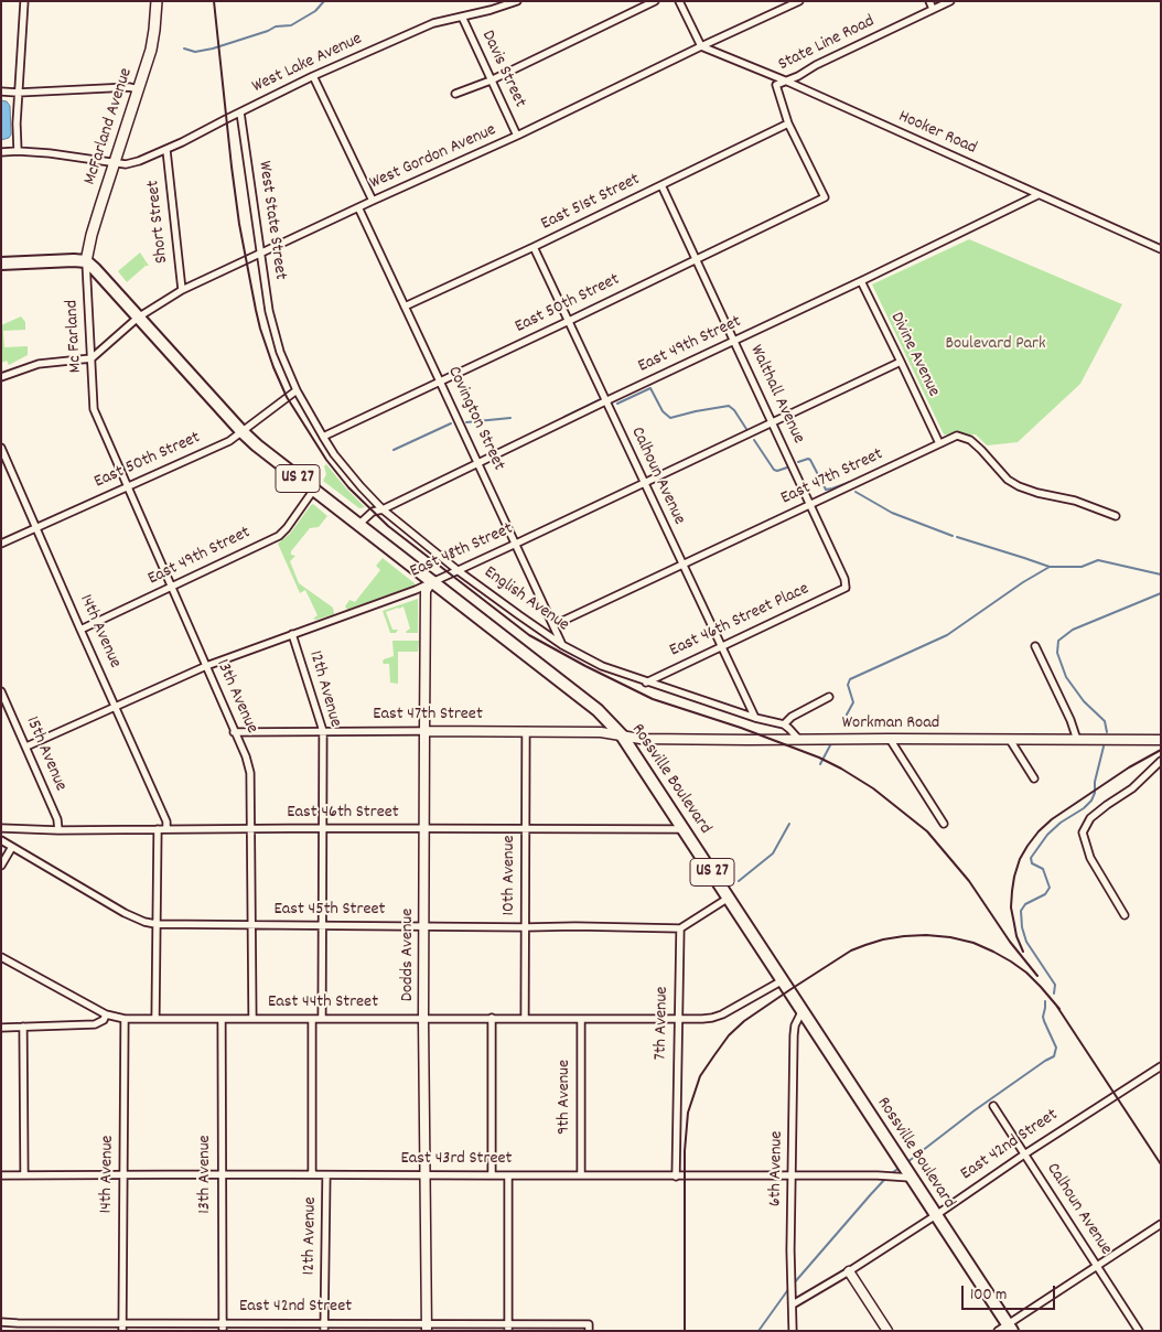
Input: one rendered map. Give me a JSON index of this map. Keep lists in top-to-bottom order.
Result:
{
  "streets": {
    "highway": ["US 27", "Rossville Boulevard"],
    "main road": ["McFarland Avenue"],
    "street": [
      "State Line Road",
      "West Lake Avenue",
      "Davis Street",
      "Hooker Road",
      "West Gordon Avenue",
      "East 51st Street",
      "West State Street",
      "Short Street",
      "East 50th Street",
      "Mc Farland",
      "East 49th Street",
      "Divine Avenue",
      "Walthall Avenue",
      "Covington Street",
      "Calhoun Avenue",
      "East 47th Street",
      "East 48th Street",
      "English Avenue",
      "East 46th Street Place",
      "14th Avenue",
      "12th Avenue",
      "13th Avenue",
      "Workman Road",
      "15th Avenue",
      "East 46th Street",
      "10th Avenue",
      "East 45th Street",
      "Dodds Avenue",
      "East 44th Street",
      "7th Avenue",
      "9th Avenue",
      "East 42nd Street",
      "East 43rd Street",
      "6th Avenue"
    ]
  },
  "crossings": [
    ["State Line Road", "Hooker Road"],
    ["State Line Road", "East 51st Street"],
    ["State Line Road", "East 50th Street"],
    ["West Lake Avenue", "Davis Street"],
    ["West Lake Avenue", "McFarland Avenue"],
    ["West Lake Avenue", "West State Street"],
    ["West Lake Avenue", "Short Street"],
    ["Davis Street", "West Gordon Avenue"],
    ["McFarland Avenue", "Mc Farland"],
    ["McFarland Avenue", "US 27"],
    ["Hooker Road", "West Gordon Avenue"],
    ["Hooker Road", "East 49th Street"],
    ["West Gordon Avenue", "West State Street"],
    ["West Gordon Avenue", "Short Street"],
    ["West Gordon Avenue", "Mc Farland"],
    ["West Gordon Avenue", "Covington Street"],
    ["West Gordon Avenue", "US 27"],
    ["West Gordon Avenue", "Rossville Boulevard"],
    ["East 51st Street", "East 50th Street"],
    ["East 51st Street", "Walthall Avenue"],
    ["East 51st Street", "Covington Street"],
    ["East 51st Street", "Calhoun Avenue"],
    ["West State Street", "English Avenue"],
    ["East 50th Street", "Walthall Avenue"],
    ["East 50th Street", "Covington Street"],
    ["East 50th Street", "Calhoun Avenue"],
    ["East 50th Street", "English Avenue"],
    ["East 50th Street", "14th Avenue"],
    ["East 50th Street", "13th Avenue"],
    ["East 50th Street", "Rossville Boulevard"],
    ["Mc Farland", "US 27"],
    ["Mc Farland", "13th Avenue"],
    ["East 49th Street", "Divine Avenue"],
    ["East 49th Street", "Walthall Avenue"],
    ["East 49th Street", "Covington Street"],
    ["East 49th Street", "Calhoun Avenue"],
    ["East 49th Street", "English Avenue"],
    ["East 49th Street", "14th Avenue"],
    ["East 49th Street", "13th Avenue"],
    ["East 49th Street", "Rossville Boulevard"],
    ["Divine Avenue", "East 47th Street"],
    ["Divine Avenue", "East 48th Street"],
    ["Walthall Avenue", "East 47th Street"],
    ["Walthall Avenue", "East 48th Street"],
    ["Walthall Avenue", "East 46th Street Place"],
    ["Covington Street", "East 47th Street"],
    ["Covington Street", "East 48th Street"],
    ["Covington Street", "English Avenue"],
    ["Calhoun Avenue", "East 47th Street"],
    ["Calhoun Avenue", "East 48th Street"],
    ["Calhoun Avenue", "English Avenue"],
    ["Calhoun Avenue", "East 46th Street Place"],
    ["Calhoun Avenue", "East 42nd Street"],
    ["East 47th Street", "12th Avenue"],
    ["East 47th Street", "13th Avenue"],
    ["East 47th Street", "Workman Road"],
    ["East 47th Street", "Rossville Boulevard"],
    ["East 47th Street", "10th Avenue"],
    ["East 47th Street", "Dodds Avenue"],
    ["US 27", "Rossville Boulevard"],
    ["East 48th Street", "English Avenue"],
    ["East 48th Street", "14th Avenue"],
    ["East 48th Street", "12th Avenue"],
    ["East 48th Street", "13th Avenue"],
    ["East 48th Street", "15th Avenue"],
    ["East 48th Street", "Rossville Boulevard"],
    ["East 48th Street", "Dodds Avenue"],
    ["English Avenue", "East 46th Street Place"],
    ["14th Avenue", "East 46th Street"],
    ["14th Avenue", "East 44th Street"],
    ["14th Avenue", "East 42nd Street"],
    ["14th Avenue", "East 43rd Street"],
    ["12th Avenue", "East 46th Street"],
    ["12th Avenue", "East 45th Street"],
    ["12th Avenue", "East 44th Street"],
    ["12th Avenue", "East 42nd Street"],
    ["12th Avenue", "East 43rd Street"],
    ["13th Avenue", "East 46th Street"],
    ["13th Avenue", "East 45th Street"],
    ["13th Avenue", "East 44th Street"],
    ["13th Avenue", "East 42nd Street"],
    ["13th Avenue", "East 43rd Street"],
    ["Workman Road", "Rossville Boulevard"],
    ["15th Avenue", "East 46th Street"],
    ["Rossville Boulevard", "East 46th Street"],
    ["Rossville Boulevard", "Dodds Avenue"],
    ["Rossville Boulevard", "East 44th Street"],
    ["Rossville Boulevard", "East 42nd Street"],
    ["Rossville Boulevard", "East 43rd Street"],
    ["Rossville Boulevard", "6th Avenue"],
    ["East 46th Street", "10th Avenue"],
    ["East 46th Street", "Dodds Avenue"],
    ["10th Avenue", "East 45th Street"],
    ["10th Avenue", "East 44th Street"],
    ["East 45th Street", "Dodds Avenue"],
    ["East 45th Street", "7th Avenue"],
    ["Dodds Avenue", "East 44th Street"],
    ["Dodds Avenue", "East 42nd Street"],
    ["Dodds Avenue", "East 43rd Street"],
    ["East 44th Street", "7th Avenue"],
    ["East 44th Street", "9th Avenue"],
    ["7th Avenue", "East 43rd Street"],
    ["9th Avenue", "East 43rd Street"],
    ["East 42nd Street", "6th Avenue"],
    ["East 43rd Street", "6th Avenue"]
  ],
  "parks": ["Boulevard Park"],
  "scale_bar": "100 m"
}
